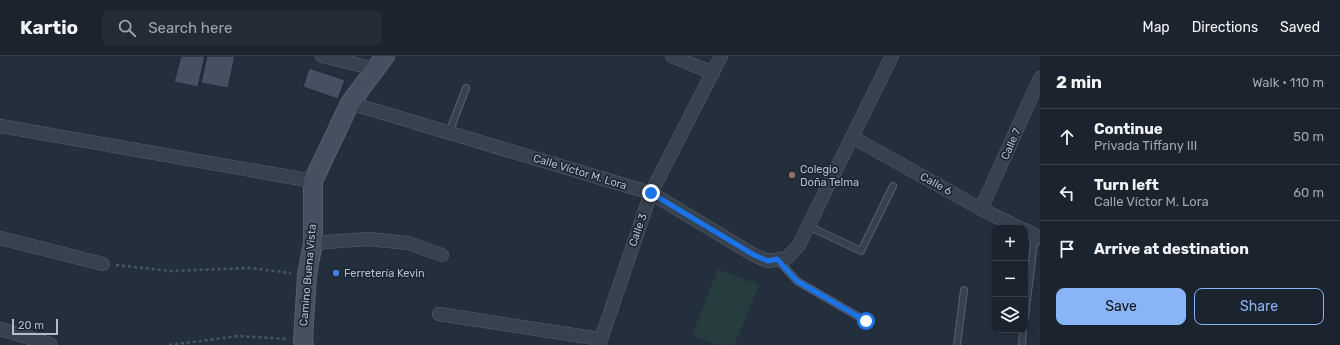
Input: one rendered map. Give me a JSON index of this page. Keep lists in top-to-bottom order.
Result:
{
  "streets": {
    "street": [
      "Calle 7",
      "Calle Víctor M. Lora",
      "Calle 6",
      "Calle 3",
      "Camino Buena Vista"
    ]
  },
  "crossings": [
    ["Calle 7", "Calle 6"],
    ["Calle Víctor M. Lora", "Calle 3"],
    ["Calle Víctor M. Lora", "Camino Buena Vista"]
  ],
  "places": ["Colegio Doña Telma", "Ferretería Kevin"],
  "scale_bar": "20 m",
  "page": {
    "header": "Kartio",
    "search": "Search here",
    "nav": ["Map", "Directions", "Saved"],
    "heading": ["2 min", "Walk · 110 m"],
    "list": [
      ["Continue", "Privada Tiffany III", "50 m"],
      ["Turn left", "Calle Víctor M. Lora", "60 m"],
      "Arrive at destination"
    ],
    "map_buttons": ["+", "−"],
    "buttons": ["Save", "Share"],
    "scale": "20 m"
  }
}
